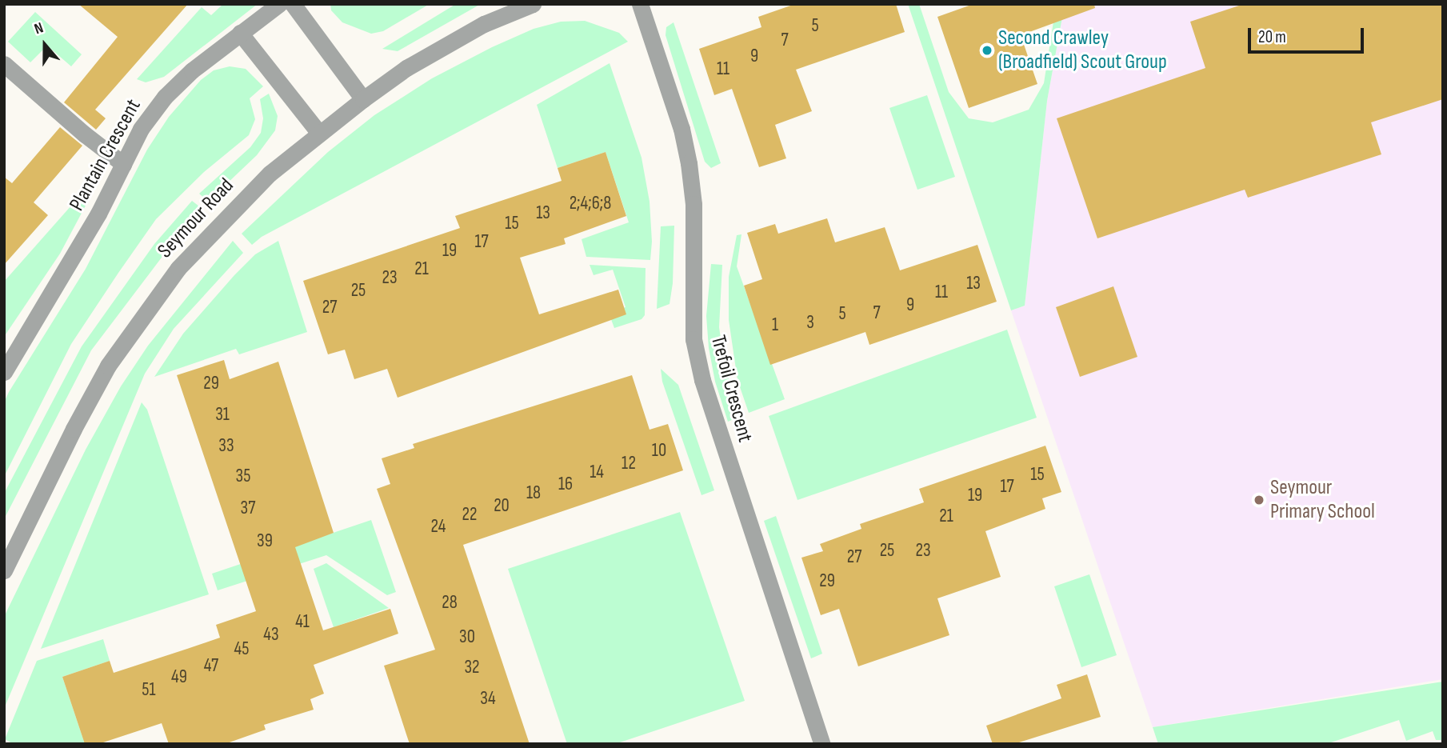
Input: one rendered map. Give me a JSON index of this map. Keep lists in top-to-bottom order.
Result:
{
  "streets": {
    "street": ["Plantain Crescent", "Seymour Road", "Trefoil Crescent"]
  },
  "places": ["Second Crawley (Broadfield) Scout Group", "Seymour Primary School"],
  "house_numbers": [
    "5",
    "7",
    "9",
    "11",
    "2;4;6;8",
    "13",
    "15",
    "17",
    "19",
    "21",
    "23",
    "13",
    "25",
    "11",
    "9",
    "27",
    "7",
    "5",
    "3",
    "1",
    "29",
    "31",
    "33",
    "10",
    "12",
    "14",
    "15",
    "35",
    "16",
    "17",
    "18",
    "19",
    "20",
    "37",
    "22",
    "21",
    "24",
    "39",
    "25",
    "23",
    "27",
    "29",
    "28",
    "41",
    "43",
    "30",
    "45",
    "47",
    "32",
    "49",
    "51",
    "34"
  ],
  "scale_bar": "20 m",
  "north": "top"
}
